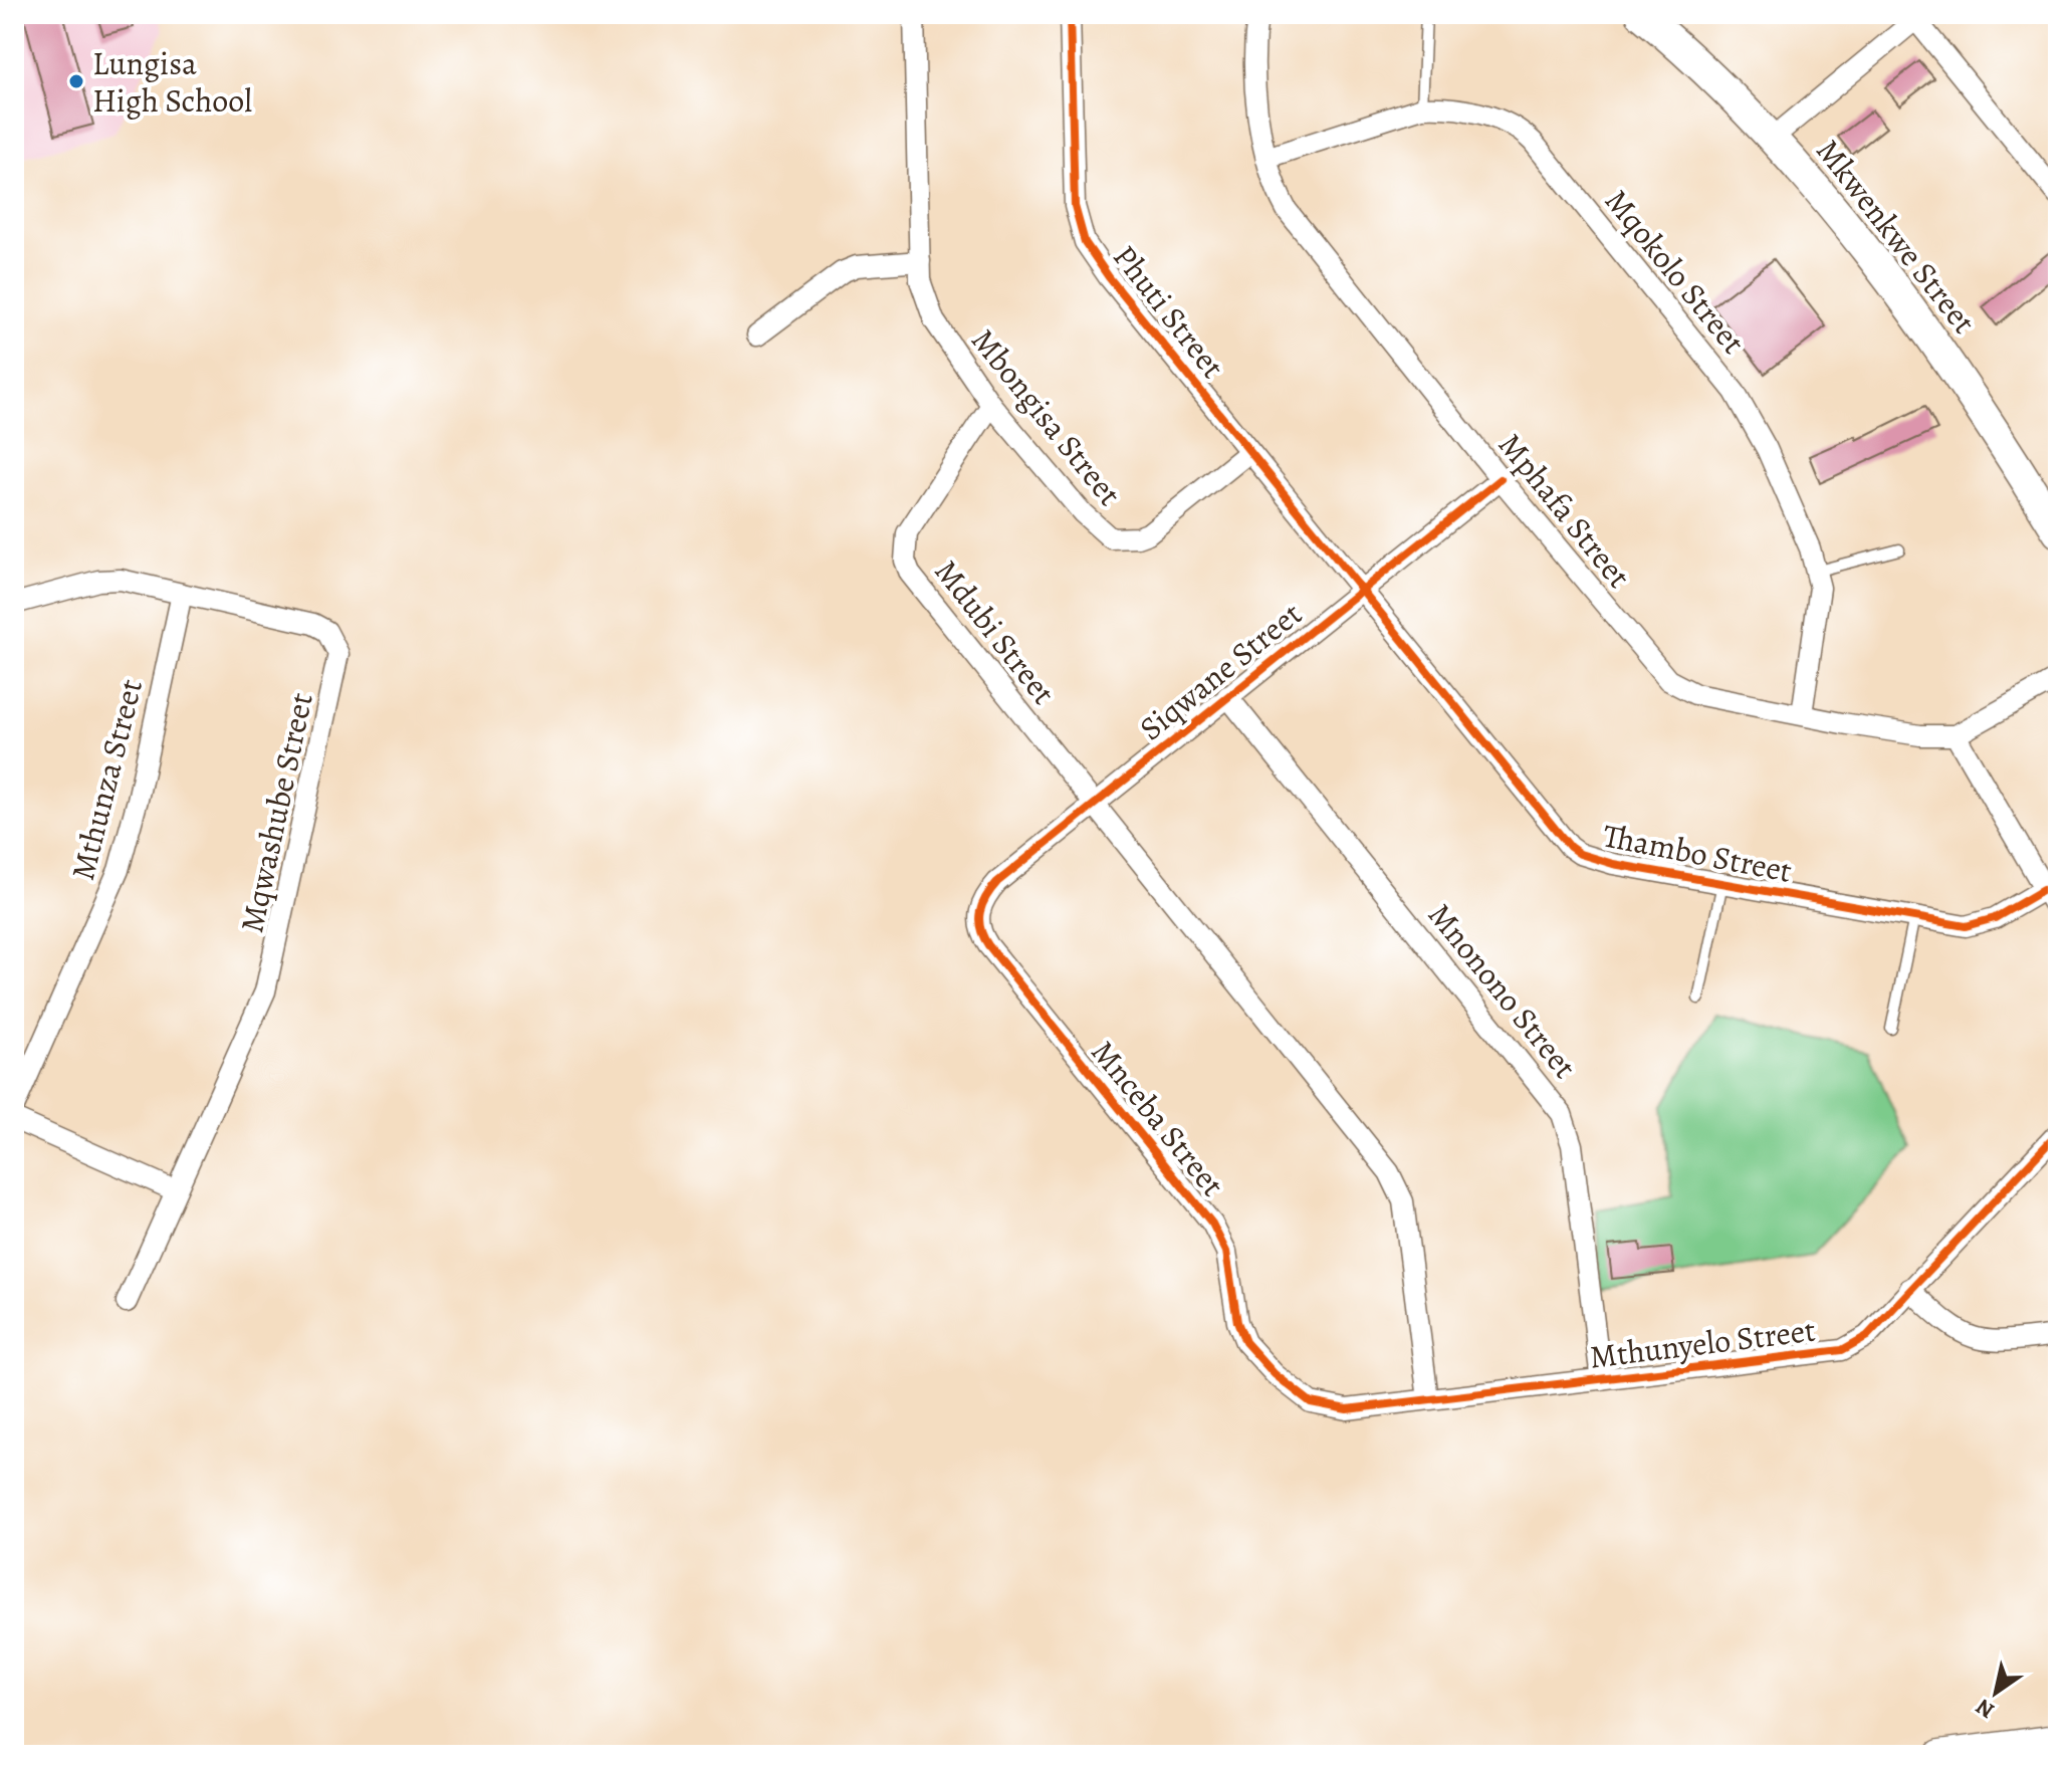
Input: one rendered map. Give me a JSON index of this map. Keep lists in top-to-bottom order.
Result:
{
  "streets": {
    "street": [
      "Mkwenkwe Street",
      "Mqokolo Street",
      "Phuti Street",
      "Mbongisa Street",
      "Mphafa Street",
      "Mdubi Street",
      "Siqwane Street",
      "Mthunza Street",
      "Mqwashube Street",
      "Thambo Street",
      "Mnonono Street",
      "Mnceba Street",
      "Mthunyelo Street"
    ]
  },
  "crossings": [
    ["Mqokolo Street", "Mphafa Street"],
    ["Phuti Street", "Mbongisa Street"],
    ["Phuti Street", "Siqwane Street"],
    ["Phuti Street", "Thambo Street"],
    ["Mbongisa Street", "Mdubi Street"],
    ["Mphafa Street", "Siqwane Street"],
    ["Mdubi Street", "Siqwane Street"],
    ["Siqwane Street", "Thambo Street"],
    ["Siqwane Street", "Mnonono Street"],
    ["Siqwane Street", "Mnceba Street"],
    ["Mthunza Street", "Mqwashube Street"],
    ["Mnonono Street", "Mthunyelo Street"],
    ["Mnceba Street", "Mthunyelo Street"]
  ],
  "places": ["Lungisa High School"],
  "north": "bottom left"
}
